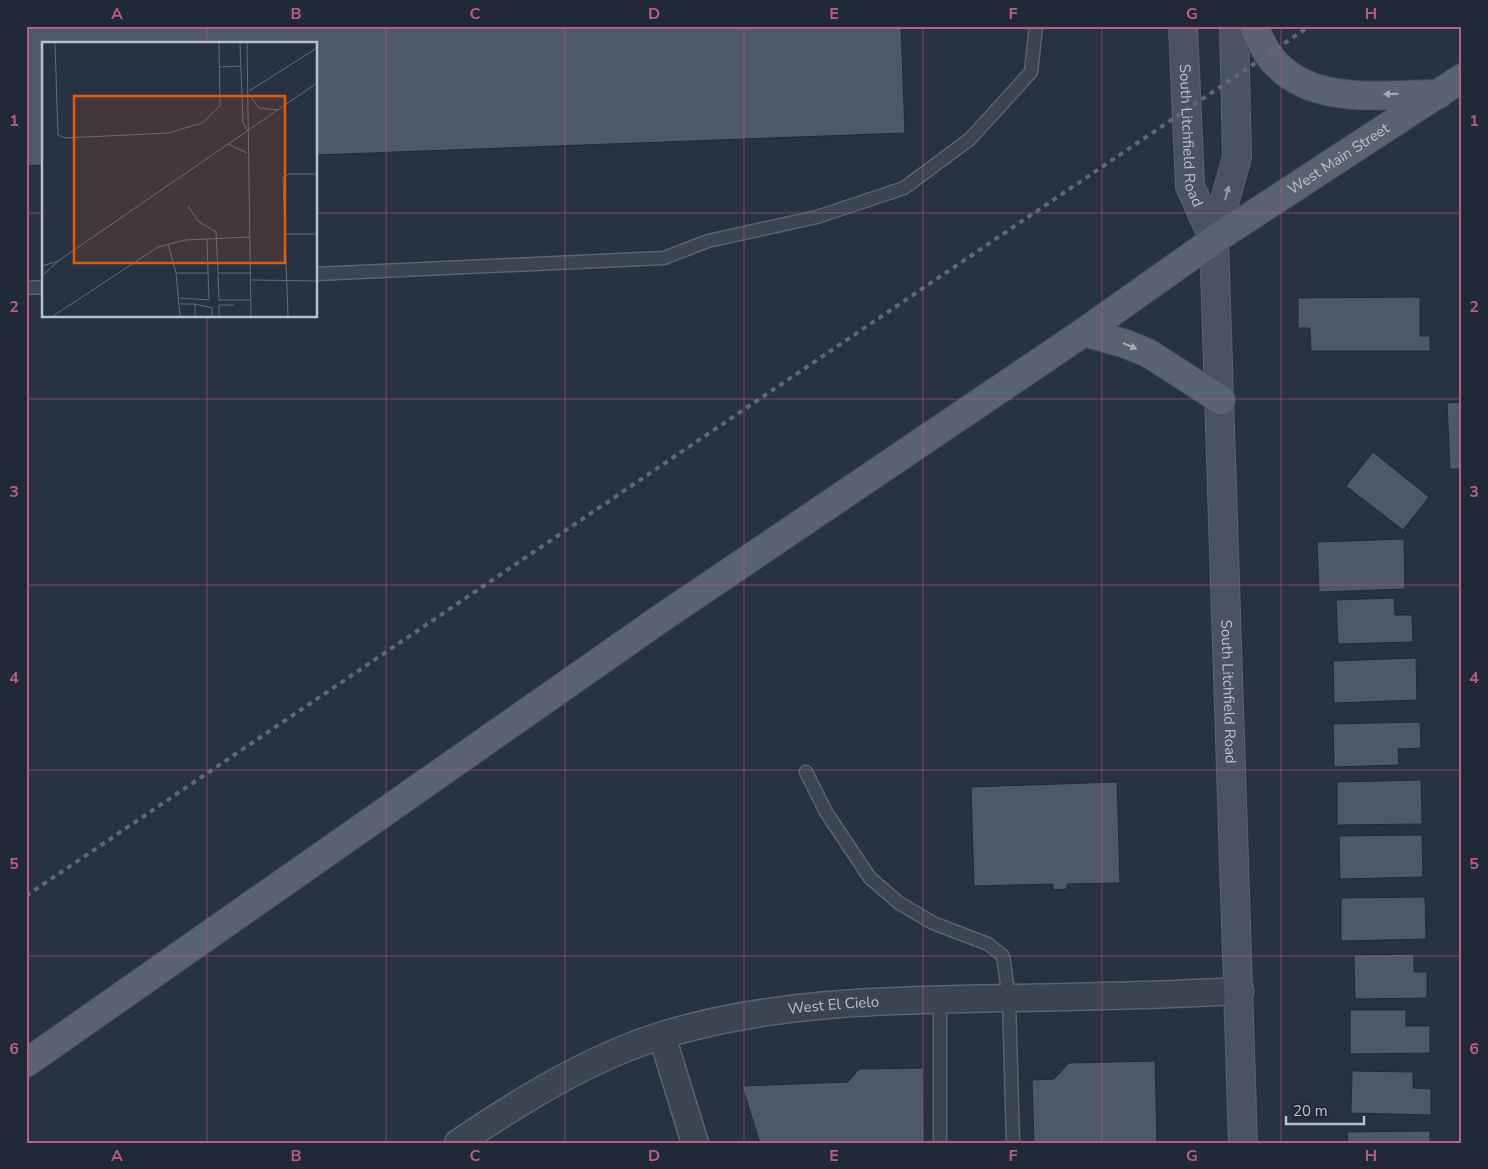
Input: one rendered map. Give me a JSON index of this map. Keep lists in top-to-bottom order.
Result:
{
  "streets": {
    "main road": ["South Litchfield Road", "West Main Street"],
    "street": ["West El Cielo"]
  },
  "crossings": [
    ["South Litchfield Road", "West Main Street"],
    ["South Litchfield Road", "West El Cielo"]
  ],
  "scale_bar": "20 m",
  "grid": {
    "columns": [
      "A",
      "B",
      "C",
      "D",
      "E",
      "F",
      "G",
      "H"
    ],
    "rows": [
      "1",
      "2",
      "3",
      "4",
      "5",
      "6"
    ]
  }
}
